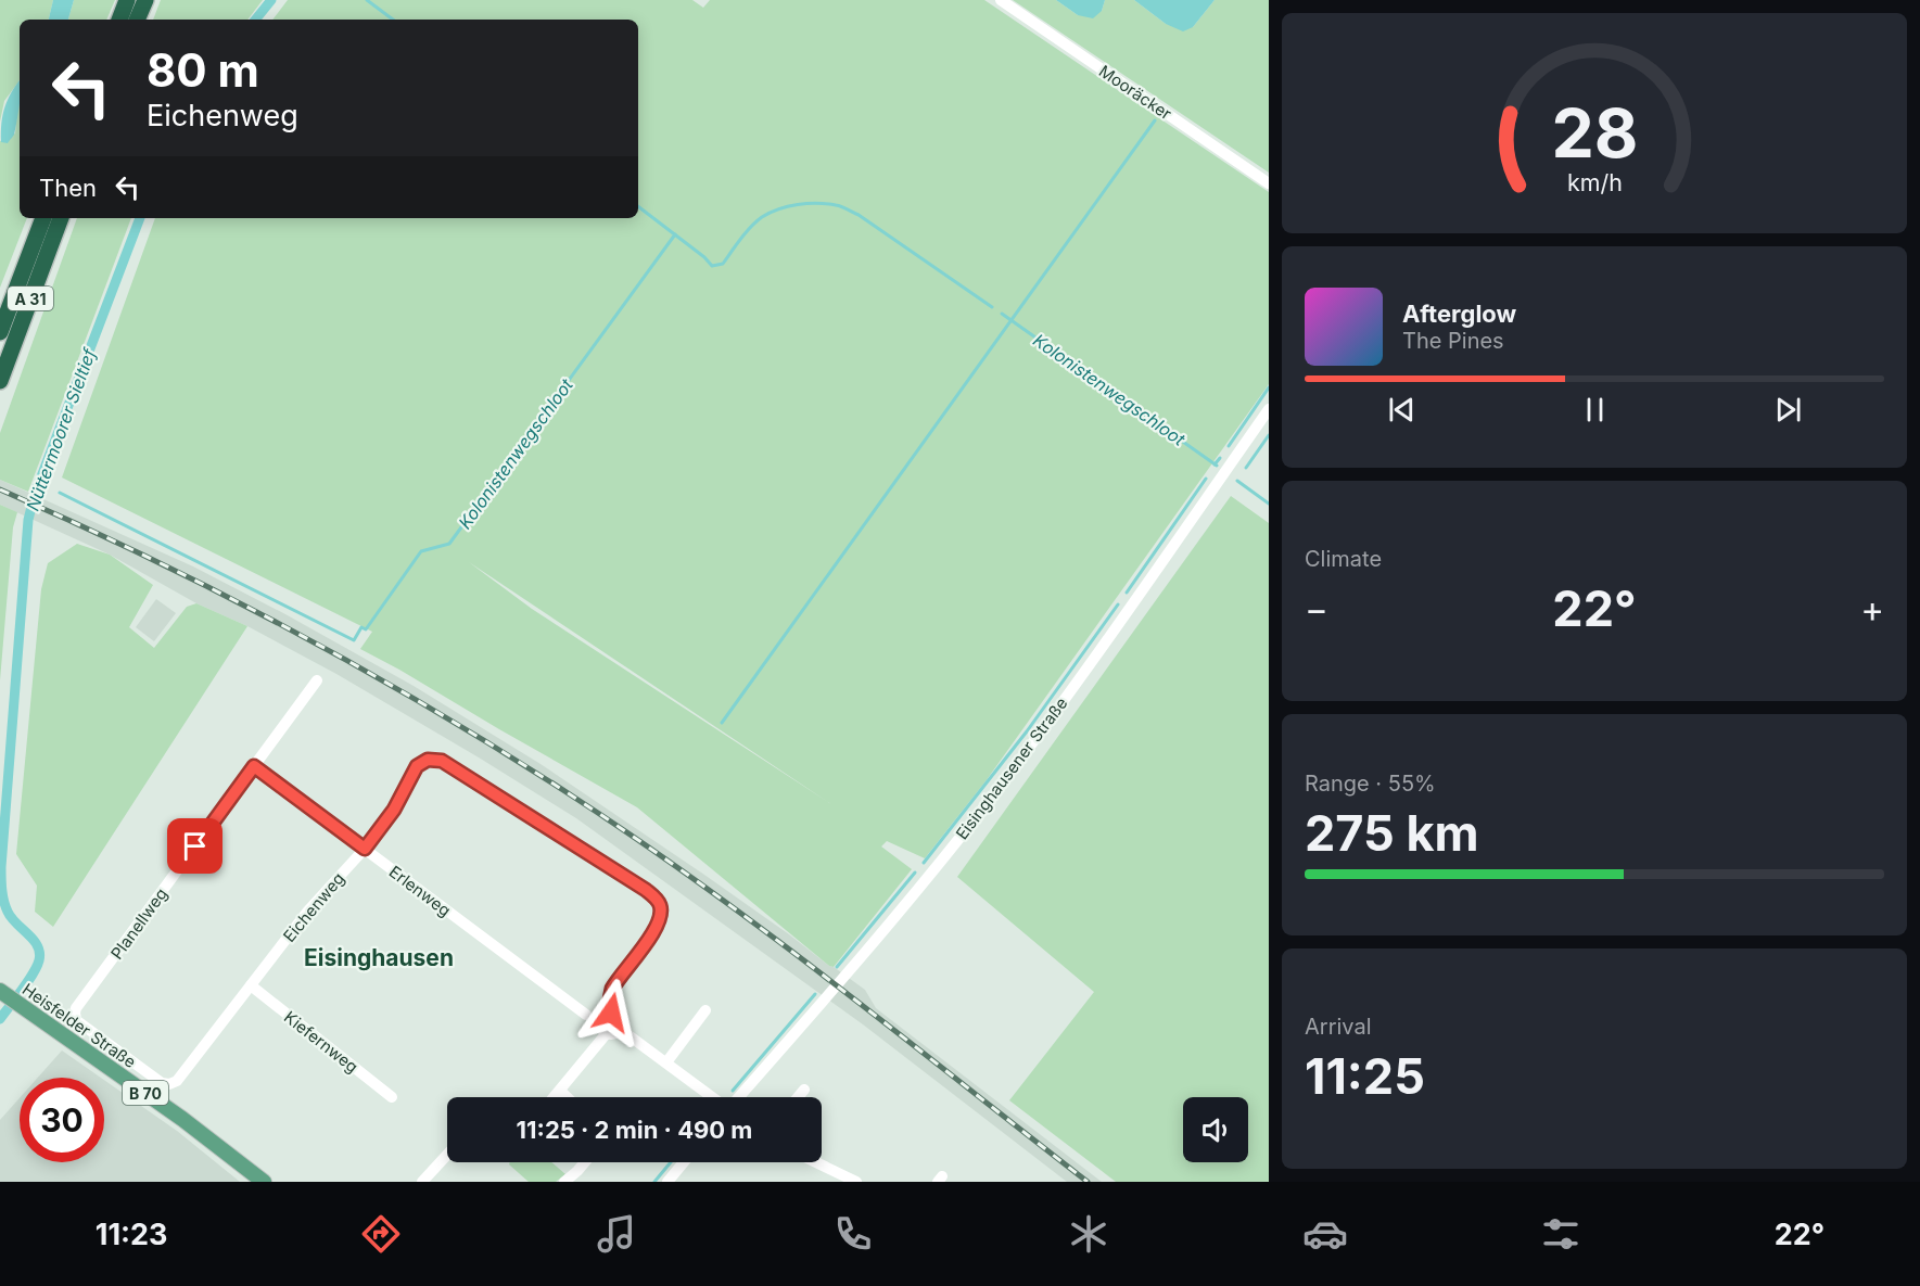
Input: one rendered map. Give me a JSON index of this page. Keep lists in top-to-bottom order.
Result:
{
  "streets": {
    "highway": ["A 31"],
    "main road": ["Heisfelder Straße", "B 70"],
    "street": [
      "Mooräcker",
      "Eisinghausener Straße",
      "Erlenweg",
      "Eichenweg",
      "Planellweg",
      "Kiefernweg"
    ]
  },
  "crossings": [
    ["Erlenweg", "Eichenweg"],
    ["Erlenweg", "Planellweg"],
    ["Eichenweg", "Planellweg"],
    ["Eichenweg", "Kiefernweg"]
  ],
  "districts": ["Eisinghausen"],
  "water": ["Kolonistenwegschloot", "Nüttermoorer Sieltief"],
  "page": {
    "turn": ["80 m", "Eichenweg"],
    "then": "Then",
    "song": ["Afterglow", "The Pines"],
    "tile": [
      "Climate",
      ["Range · 55%", "275 km"],
      ["Arrival", "11:25"]
    ],
    "heat": ["−", "22°", "+"],
    "limit": "30",
    "trip": "11:25 · 2 min · 490 m",
    "tabs": ["11:23", "22°"],
    "gauge": ["28", "km/h"]
  }
}
